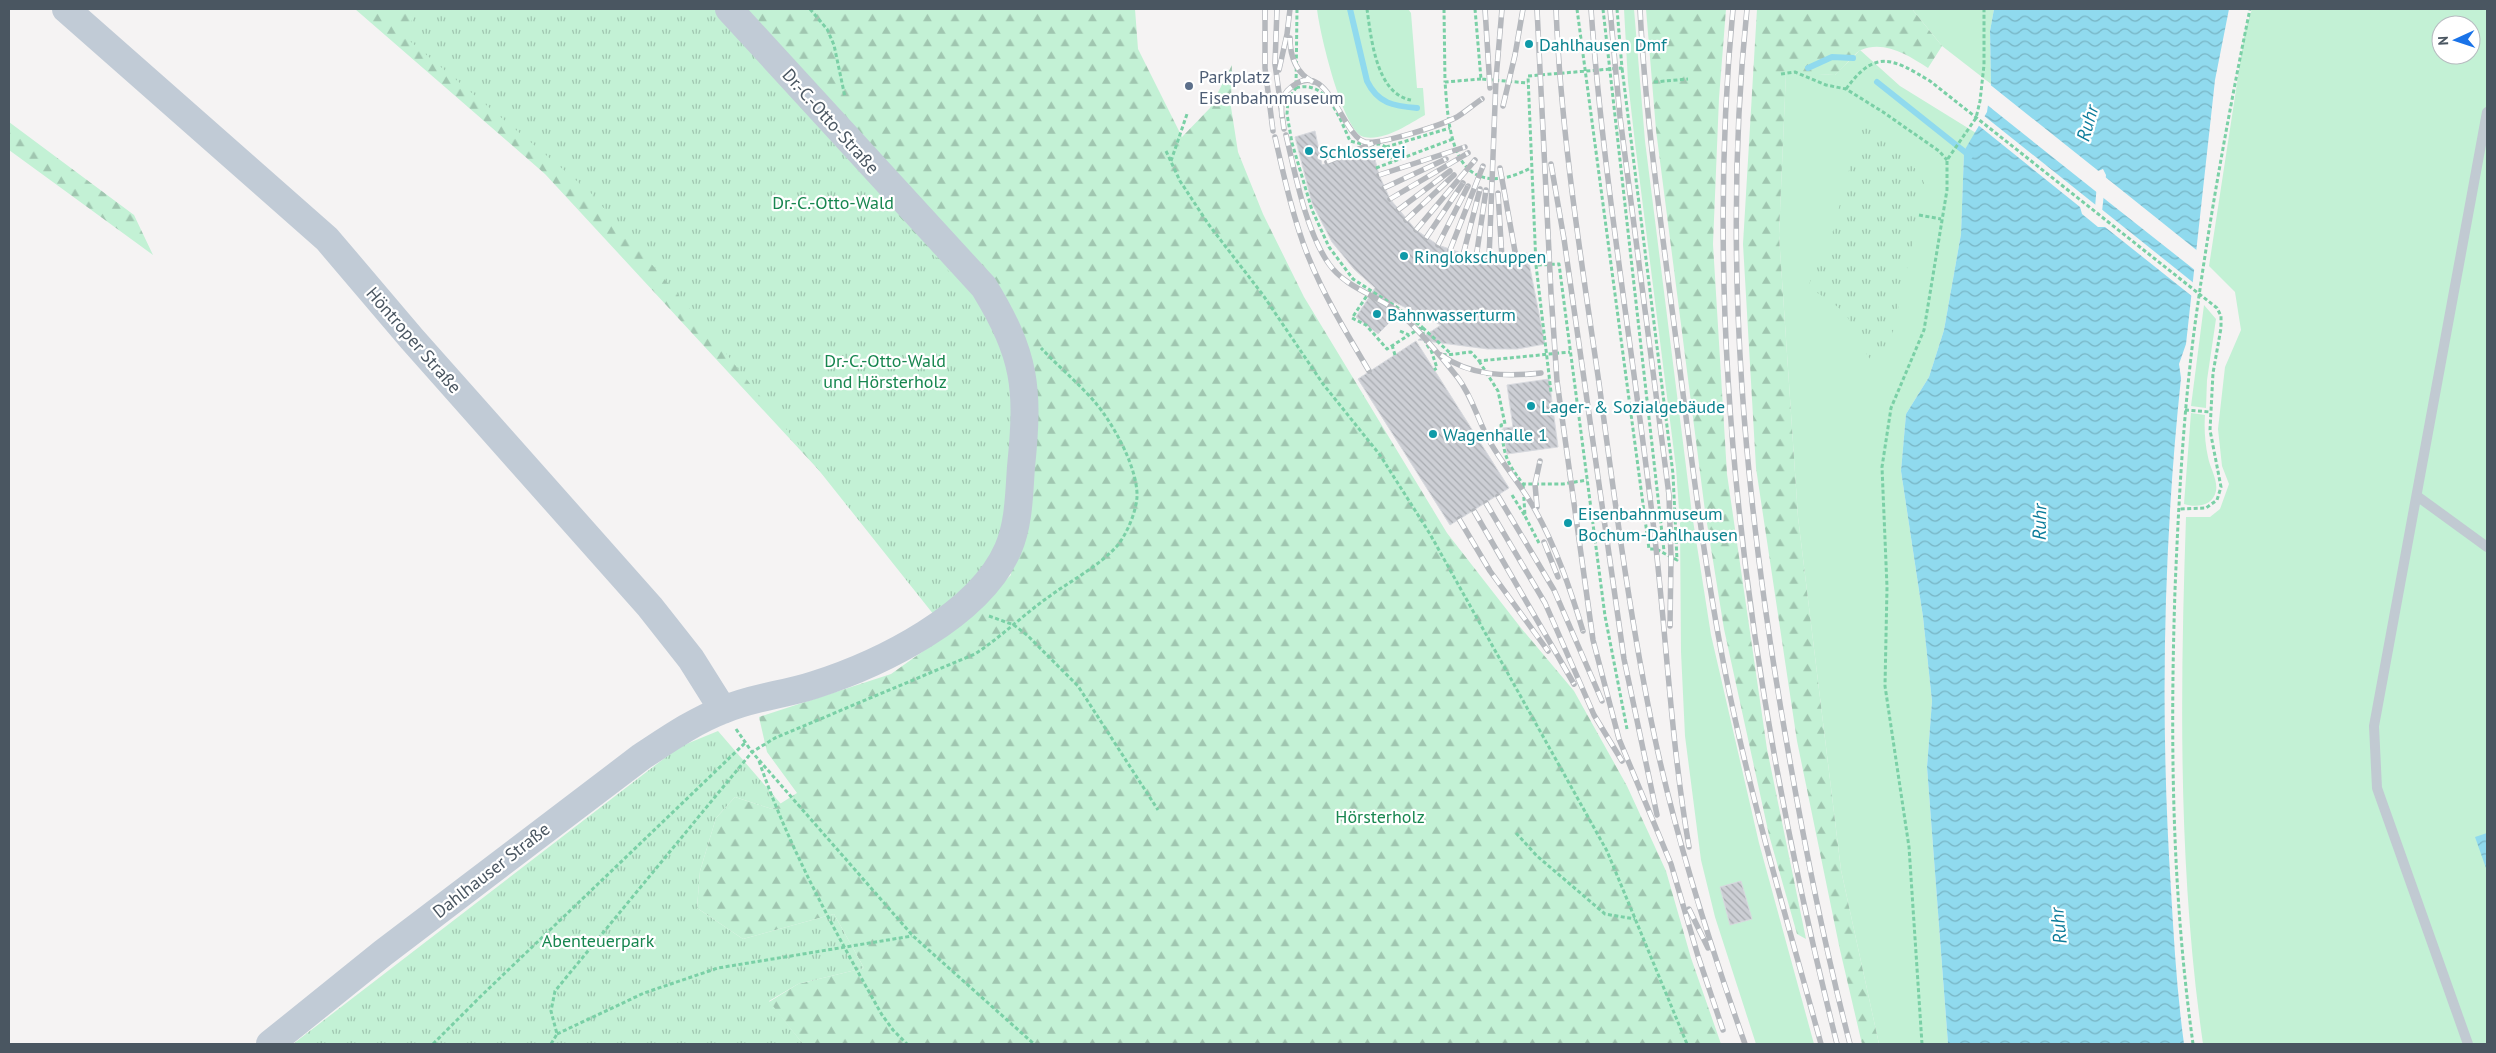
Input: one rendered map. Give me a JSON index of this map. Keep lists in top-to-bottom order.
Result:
{
  "streets": {
    "street": ["Dr.-C.-Otto-Straße", "Höntroper Straße", "Dahlhauser Straße"]
  },
  "crossings": [
    ["Dr.-C.-Otto-Straße", "Höntroper Straße"],
    ["Dr.-C.-Otto-Straße", "Dahlhauser Straße"],
    ["Höntroper Straße", "Dahlhauser Straße"]
  ],
  "water": ["Ruhr"],
  "parks": [
    "Dr.-C.-Otto-Wald",
    "Dr.-C.-Otto-Wald und Hörsterholz",
    "Hörsterholz",
    "Abenteuerpark"
  ],
  "places": [
    "Dahlhausen Dmf",
    "Parkplatz Eisenbahnmuseum",
    "Schlosserei",
    "Ringlokschuppen",
    "Bahnwasserturm",
    "Lager- & Sozialgebäude",
    "Wagenhalle 1",
    "Eisenbahnmuseum Bochum-Dahlhausen"
  ],
  "north": "left"
}
